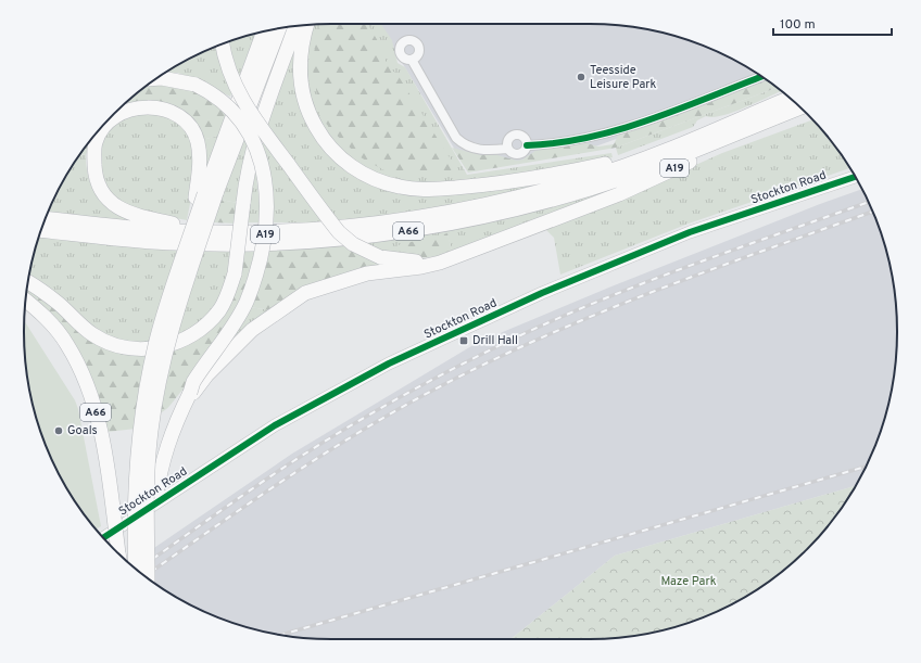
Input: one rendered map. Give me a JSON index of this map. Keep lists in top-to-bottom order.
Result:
{
  "streets": {
    "highway": ["A19", "A66"],
    "main road": ["Stockton Road"]
  },
  "crossings": [
    ["A19", "A66"]
  ],
  "parks": ["Maze Park"],
  "places": {
    "other": ["Teesside Leisure Park", "Goals"],
    "transit": ["Drill Hall"]
  },
  "scale_bar": "100 m"
}
